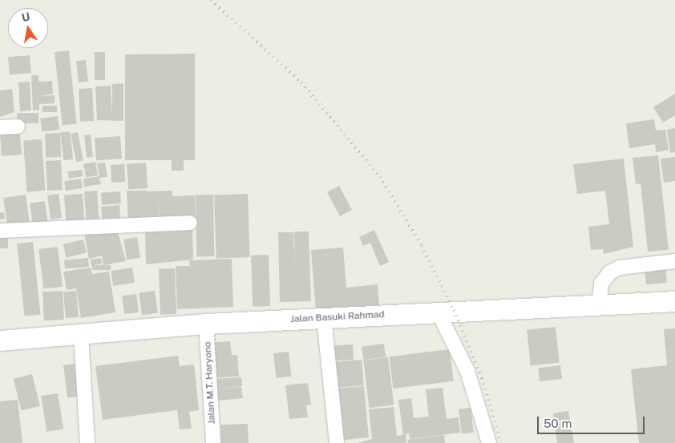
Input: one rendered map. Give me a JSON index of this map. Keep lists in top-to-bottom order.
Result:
{
  "streets": {
    "main road": ["Jalan Basuki Rahmad"],
    "street": ["Jalan M.T. Haryono"]
  },
  "crossings": [
    ["Jalan Basuki Rahmad", "Jalan M.T. Haryono"]
  ],
  "scale_bar": "50 m",
  "north": "top"
}
